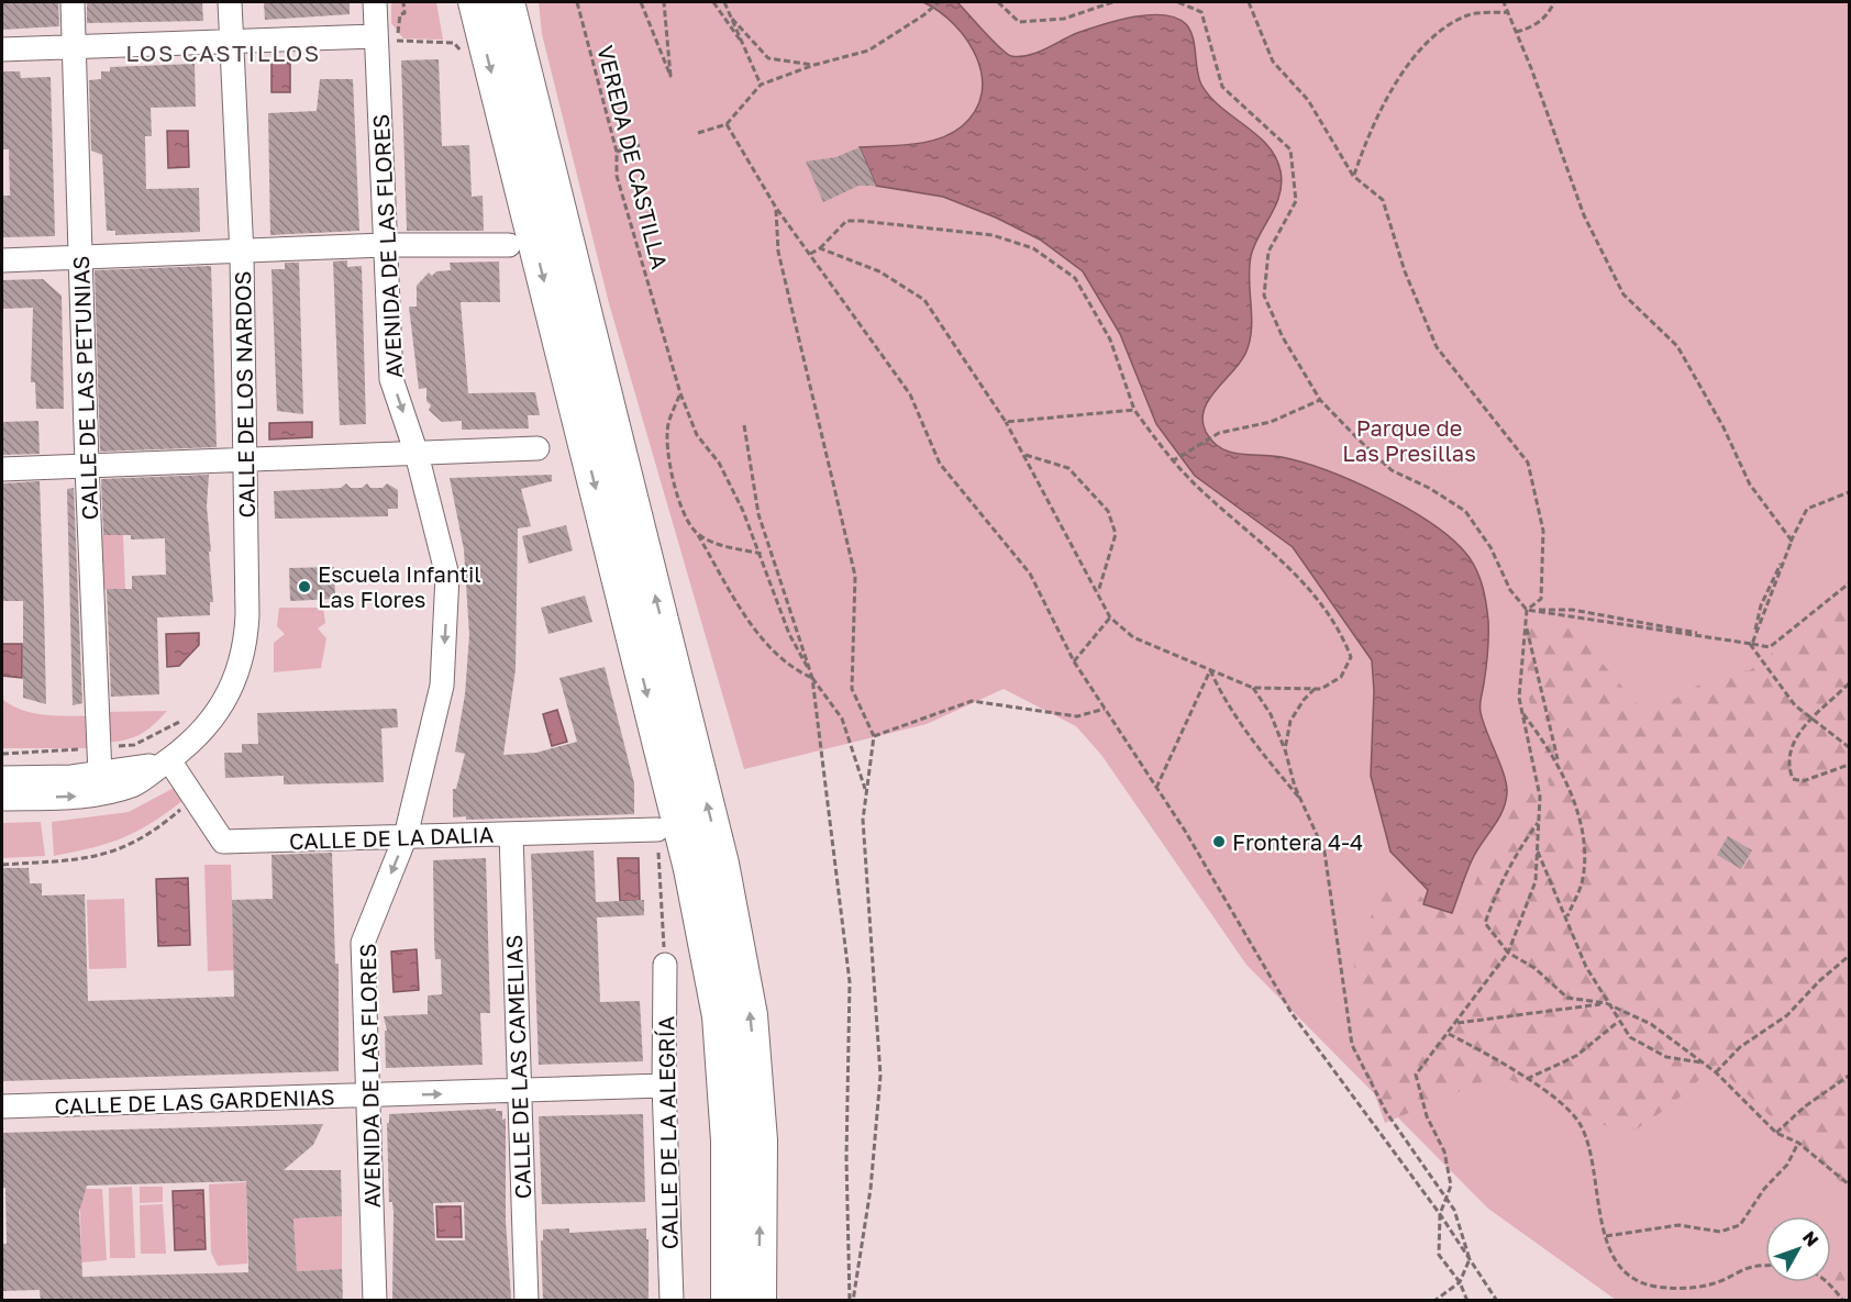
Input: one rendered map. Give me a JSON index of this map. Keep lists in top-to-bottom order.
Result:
{
  "streets": {
    "street": [
      "AVENIDA DE LAS FLORES",
      "CALLE DE LAS PETUNIAS",
      "CALLE DE LOS NARDOS",
      "CALLE DE LA DALIA",
      "CALLE DE LAS CAMELIAS",
      "CALLE DE LAS GARDENIAS",
      "CALLE DE LA ALEGRÍA"
    ],
    "path": ["VEREDA DE CASTILLA"]
  },
  "crossings": [
    ["AVENIDA DE LAS FLORES", "CALLE DE LA DALIA"],
    ["AVENIDA DE LAS FLORES", "CALLE DE LAS GARDENIAS"],
    ["CALLE DE LAS PETUNIAS", "CALLE DE LOS NARDOS"],
    ["CALLE DE LOS NARDOS", "CALLE DE LA DALIA"],
    ["CALLE DE LA DALIA", "CALLE DE LAS CAMELIAS"],
    ["CALLE DE LAS CAMELIAS", "CALLE DE LAS GARDENIAS"],
    ["CALLE DE LAS GARDENIAS", "CALLE DE LA ALEGRÍA"]
  ],
  "one_way": ["AVENIDA DE LAS FLORES"],
  "districts": ["LOS CASTILLOS"],
  "parks": ["Parque de Las Presillas"],
  "places": ["Escuela Infantil Las Flores", "Frontera 4-4"],
  "north": "top right"
}
